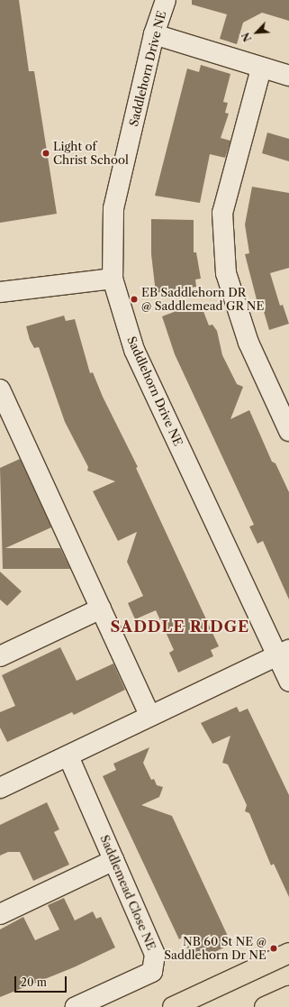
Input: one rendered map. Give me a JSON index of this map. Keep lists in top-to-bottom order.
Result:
{
  "streets": {
    "street": ["Saddlehorn Drive NE", "Saddlemead Close NE"]
  },
  "districts": ["SADDLE RIDGE"],
  "places": ["Light of Christ School", "EB Saddlehorn DR @ Saddlemead GR NE", "NB 60 St NE @ Saddlehorn Dr NE"],
  "scale_bar": "20 m",
  "north": "bottom left"
}
